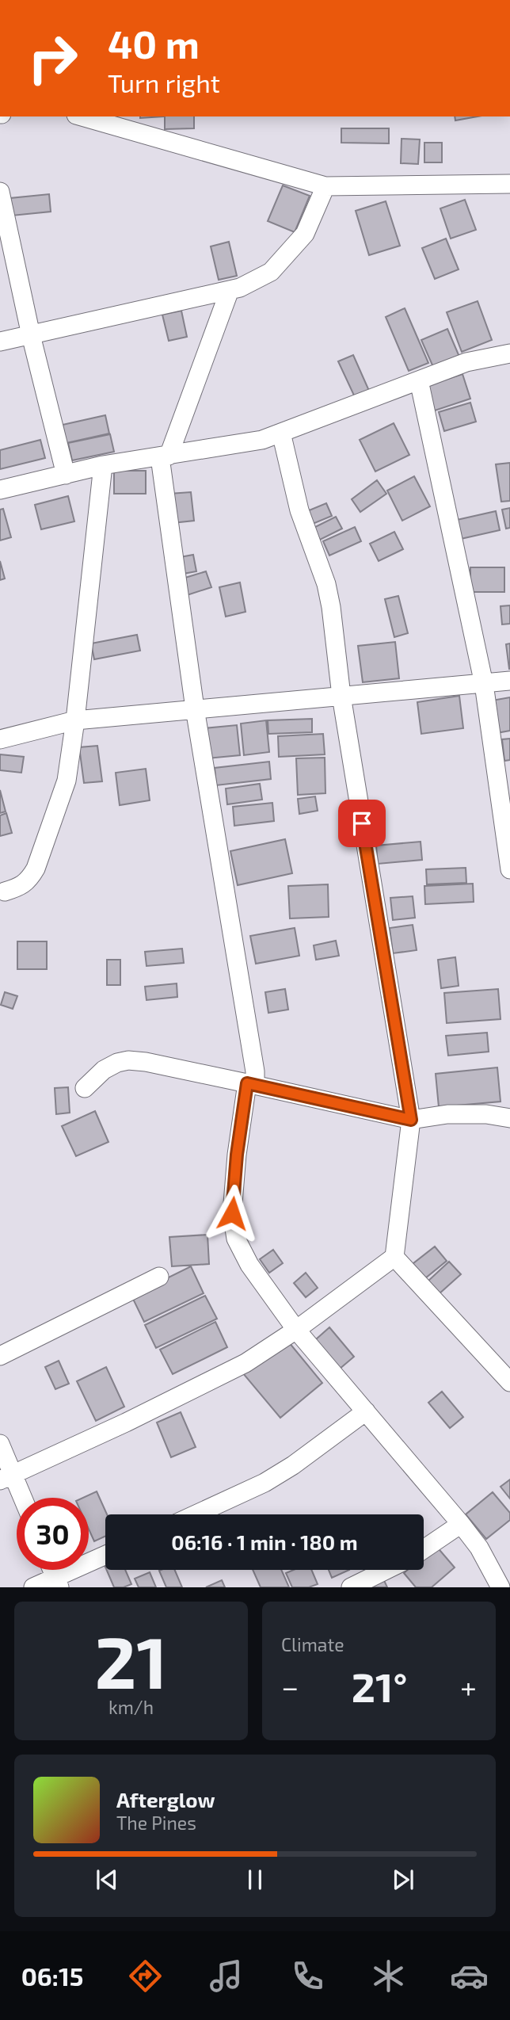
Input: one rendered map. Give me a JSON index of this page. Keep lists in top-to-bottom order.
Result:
{
  "page": {
    "turn": ["40 m", "Turn right"],
    "limit": "30",
    "trip": "06:16 · 1 min · 180 m",
    "tile": [
      ["21", "km/h"],
      "Climate"
    ],
    "heat": ["−", "21°", "+"],
    "song": ["Afterglow", "The Pines"],
    "tabs": "06:15"
  }
}
